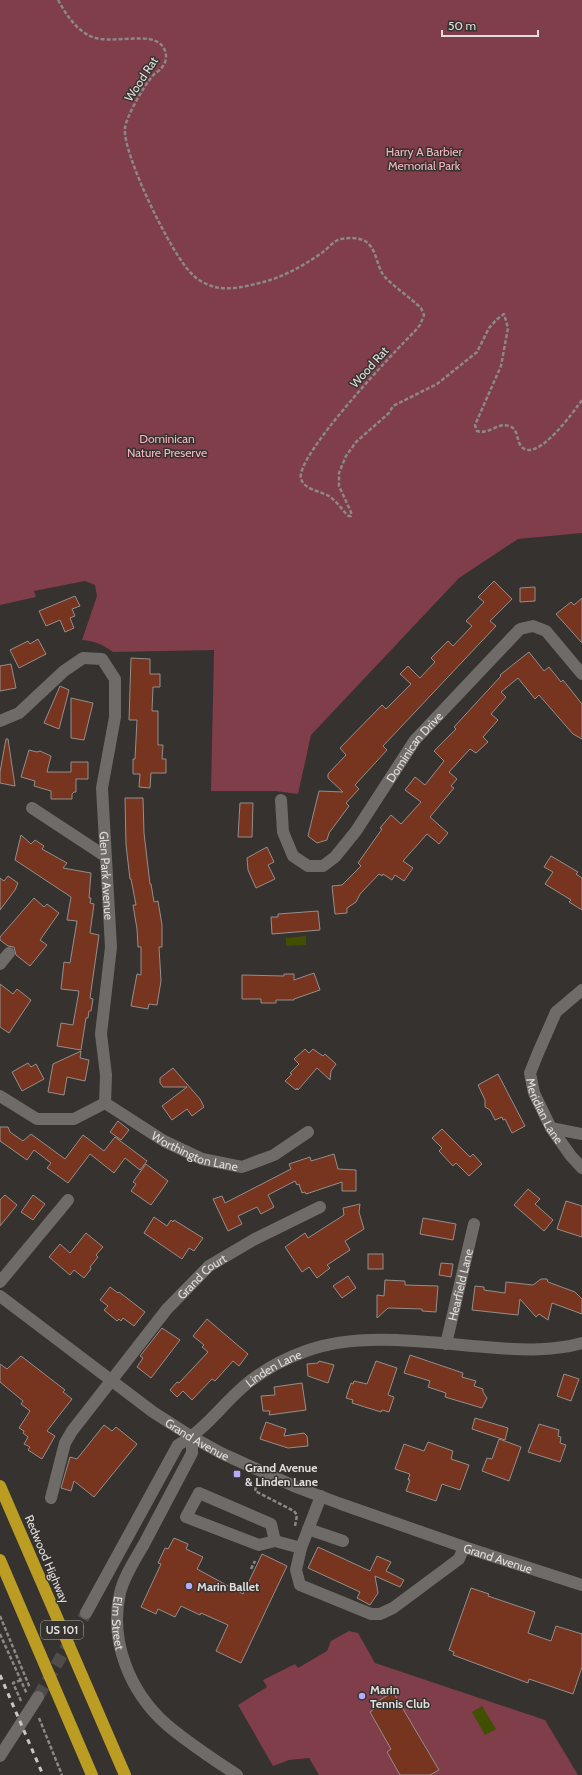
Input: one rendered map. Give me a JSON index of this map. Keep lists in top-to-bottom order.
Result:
{
  "streets": {
    "highway": ["Redwood Highway", "US 101"],
    "street": [
      "Dominican Drive",
      "Glen Park Avenue",
      "Meridian Lane",
      "Worthington Lane",
      "Grand Court",
      "Hearfield Lane",
      "Linden Lane",
      "Grand Avenue",
      "Elm Street"
    ],
    "path": ["Wood Rat"]
  },
  "crossings": [
    ["Glen Park Avenue", "Worthington Lane"],
    ["Grand Court", "Grand Avenue"],
    ["Hearfield Lane", "Linden Lane"],
    ["Linden Lane", "Grand Avenue"],
    ["Linden Lane", "Elm Street"],
    ["Grand Avenue", "Elm Street"]
  ],
  "parks": ["Harry A Barbier Memorial Park", "Dominican Nature Preserve"],
  "places": {
    "transit": ["Grand Avenue & Linden Lane"],
    "other": ["Marin Ballet", "Marin Tennis Club"]
  },
  "scale_bar": "50 m"
}
